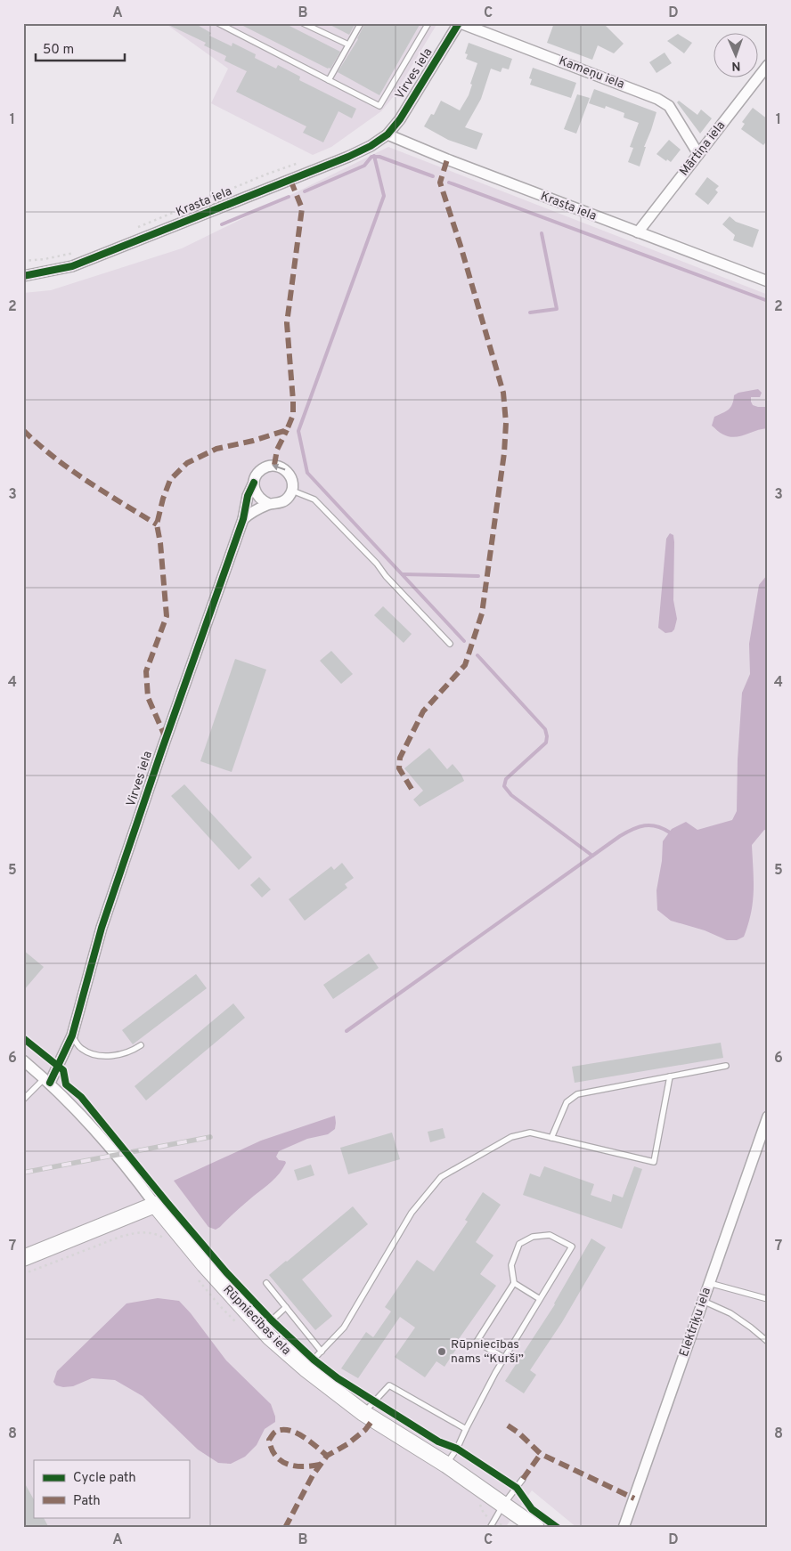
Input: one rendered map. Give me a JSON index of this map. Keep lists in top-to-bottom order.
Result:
{
  "streets": {
    "main road": ["Rūpniecības iela"],
    "street": [
      "Kameņu iela",
      "Virves iela",
      "Mārtiņa iela",
      "Krasta iela",
      "Elektriķu iela"
    ]
  },
  "crossings": [
    ["Kameņu iela", "Virves iela"],
    ["Kameņu iela", "Mārtiņa iela"],
    ["Virves iela", "Krasta iela"],
    ["Virves iela", "Rūpniecības iela"],
    ["Mārtiņa iela", "Krasta iela"]
  ],
  "places": ["Rūpniecības nams “Kurši”"],
  "legend": ["Cycle path", "Path"],
  "scale_bar": "50 m",
  "north": "bottom",
  "grid": {
    "columns": [
      "A",
      "B",
      "C",
      "D"
    ],
    "rows": [
      "1",
      "2",
      "3",
      "4",
      "5",
      "6",
      "7",
      "8"
    ]
  }
}
